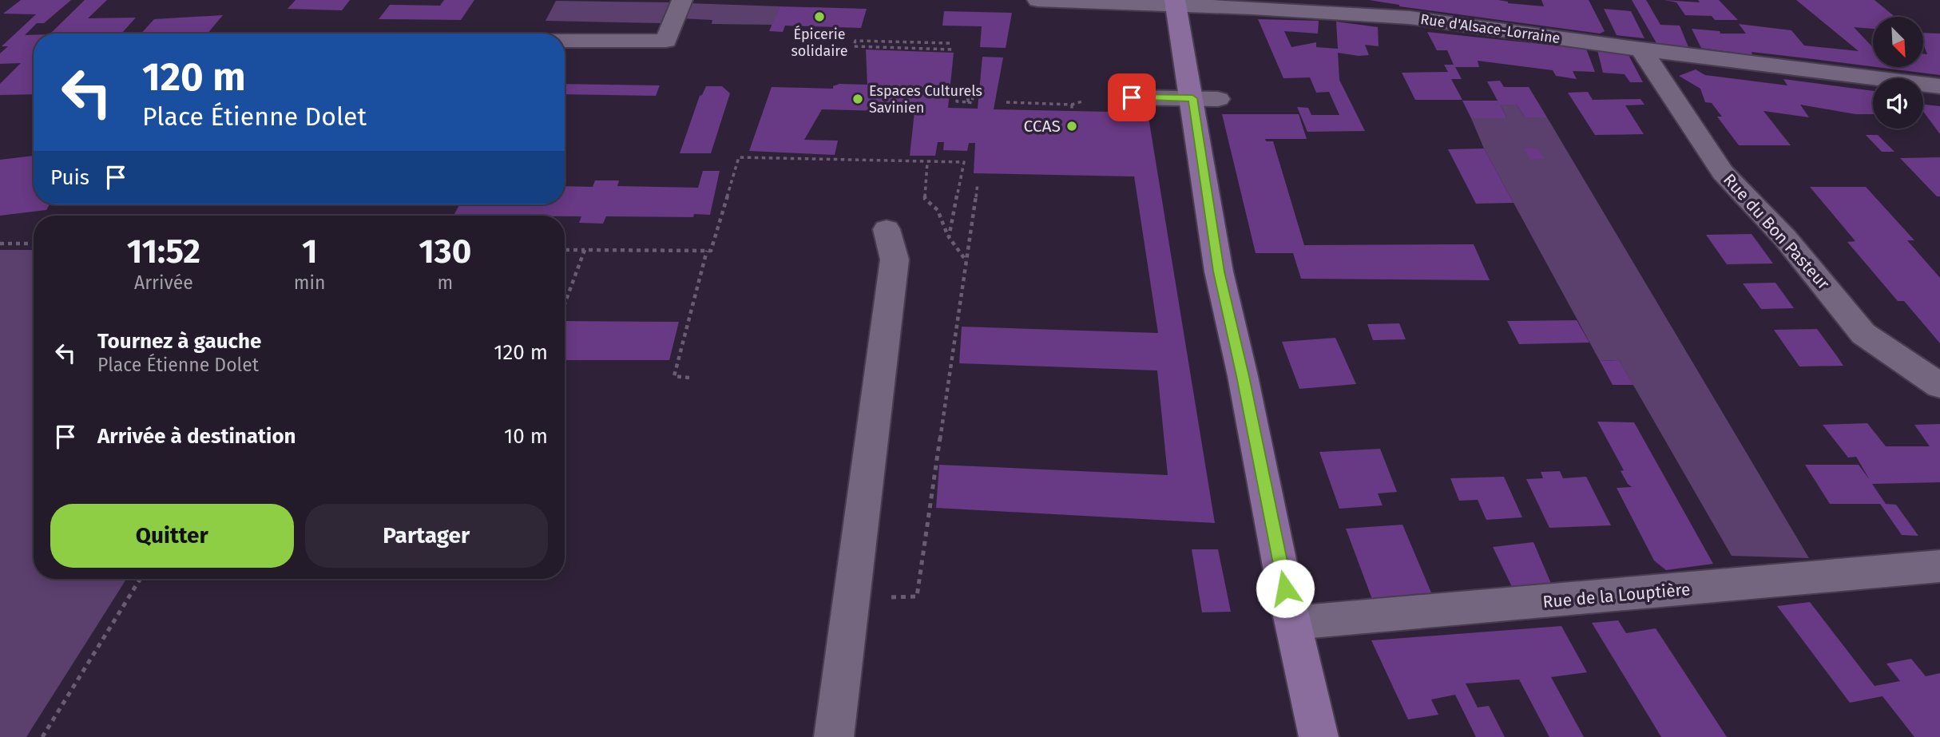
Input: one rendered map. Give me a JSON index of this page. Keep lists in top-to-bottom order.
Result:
{
  "streets": {
    "street": ["Rue d'Alsace-Lorraine", "Rue du Bon Pasteur", "Rue de la Louptière"]
  },
  "crossings": [
    ["Rue d'Alsace-Lorraine", "Rue du Bon Pasteur"]
  ],
  "places": ["Épicerie solidaire", "Espaces Culturels Savinien", "CCAS"],
  "north": "bottom right",
  "page": {
    "turn": ["120 m", "Place Étienne Dolet"],
    "then": "Puis",
    "eta": [
      "11:52",
      "Arrivée",
      "1",
      "min",
      "130",
      "m"
    ],
    "list": [
      {
        "name": "Tournez à gauche",
        "note": "Place Étienne Dolet",
        "value": "120 m"
      },
      {
        "name": "Arrivée à destination",
        "value": "10 m"
      }
    ],
    "buttons": ["Quitter", "Partager"]
  }
}
